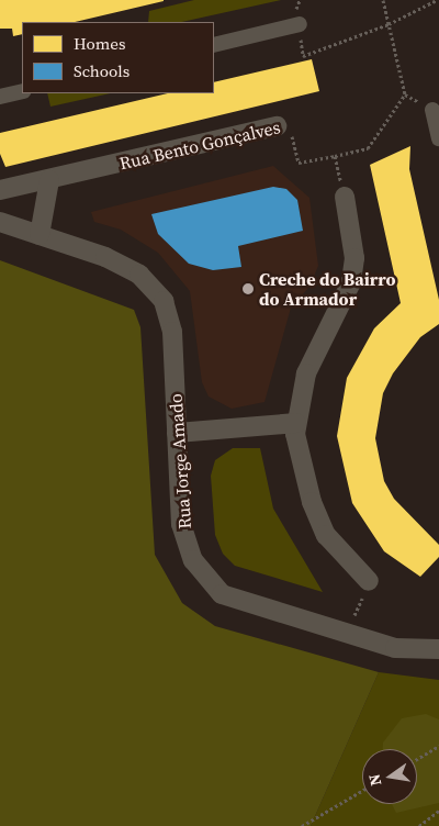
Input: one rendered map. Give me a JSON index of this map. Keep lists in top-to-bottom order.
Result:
{
  "streets": {
    "street": ["Rua Bento Gonçalves", "Rua Jorge Amado"]
  },
  "places": ["Creche do Bairro do Armador"],
  "legend": ["Homes", "Schools"],
  "north": "left"
}
